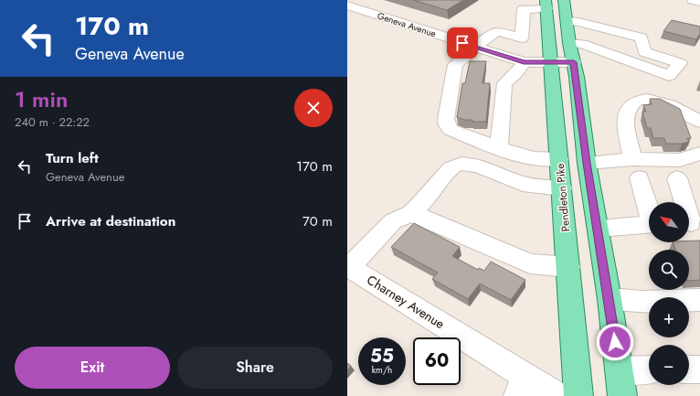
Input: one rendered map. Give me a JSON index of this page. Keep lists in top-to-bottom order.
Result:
{
  "streets": {
    "main road": ["Pendleton Pike"],
    "street": ["Geneva Avenue", "Charney Avenue"]
  },
  "crossings": [
    ["Geneva Avenue", "Pendleton Pike"]
  ],
  "north": "top left",
  "page": {
    "turn": ["170 m", "Geneva Avenue"],
    "heading": ["1 min", "240 m · 22:22"],
    "list": [
      {
        "name": "Turn left",
        "note": "Geneva Avenue",
        "value": "170 m"
      },
      {
        "name": "Arrive at destination",
        "value": "70 m"
      }
    ],
    "map_buttons": ["+", "−"],
    "speed": "55 km/h",
    "limit": "60",
    "buttons": ["Exit", "Share"]
  }
}
